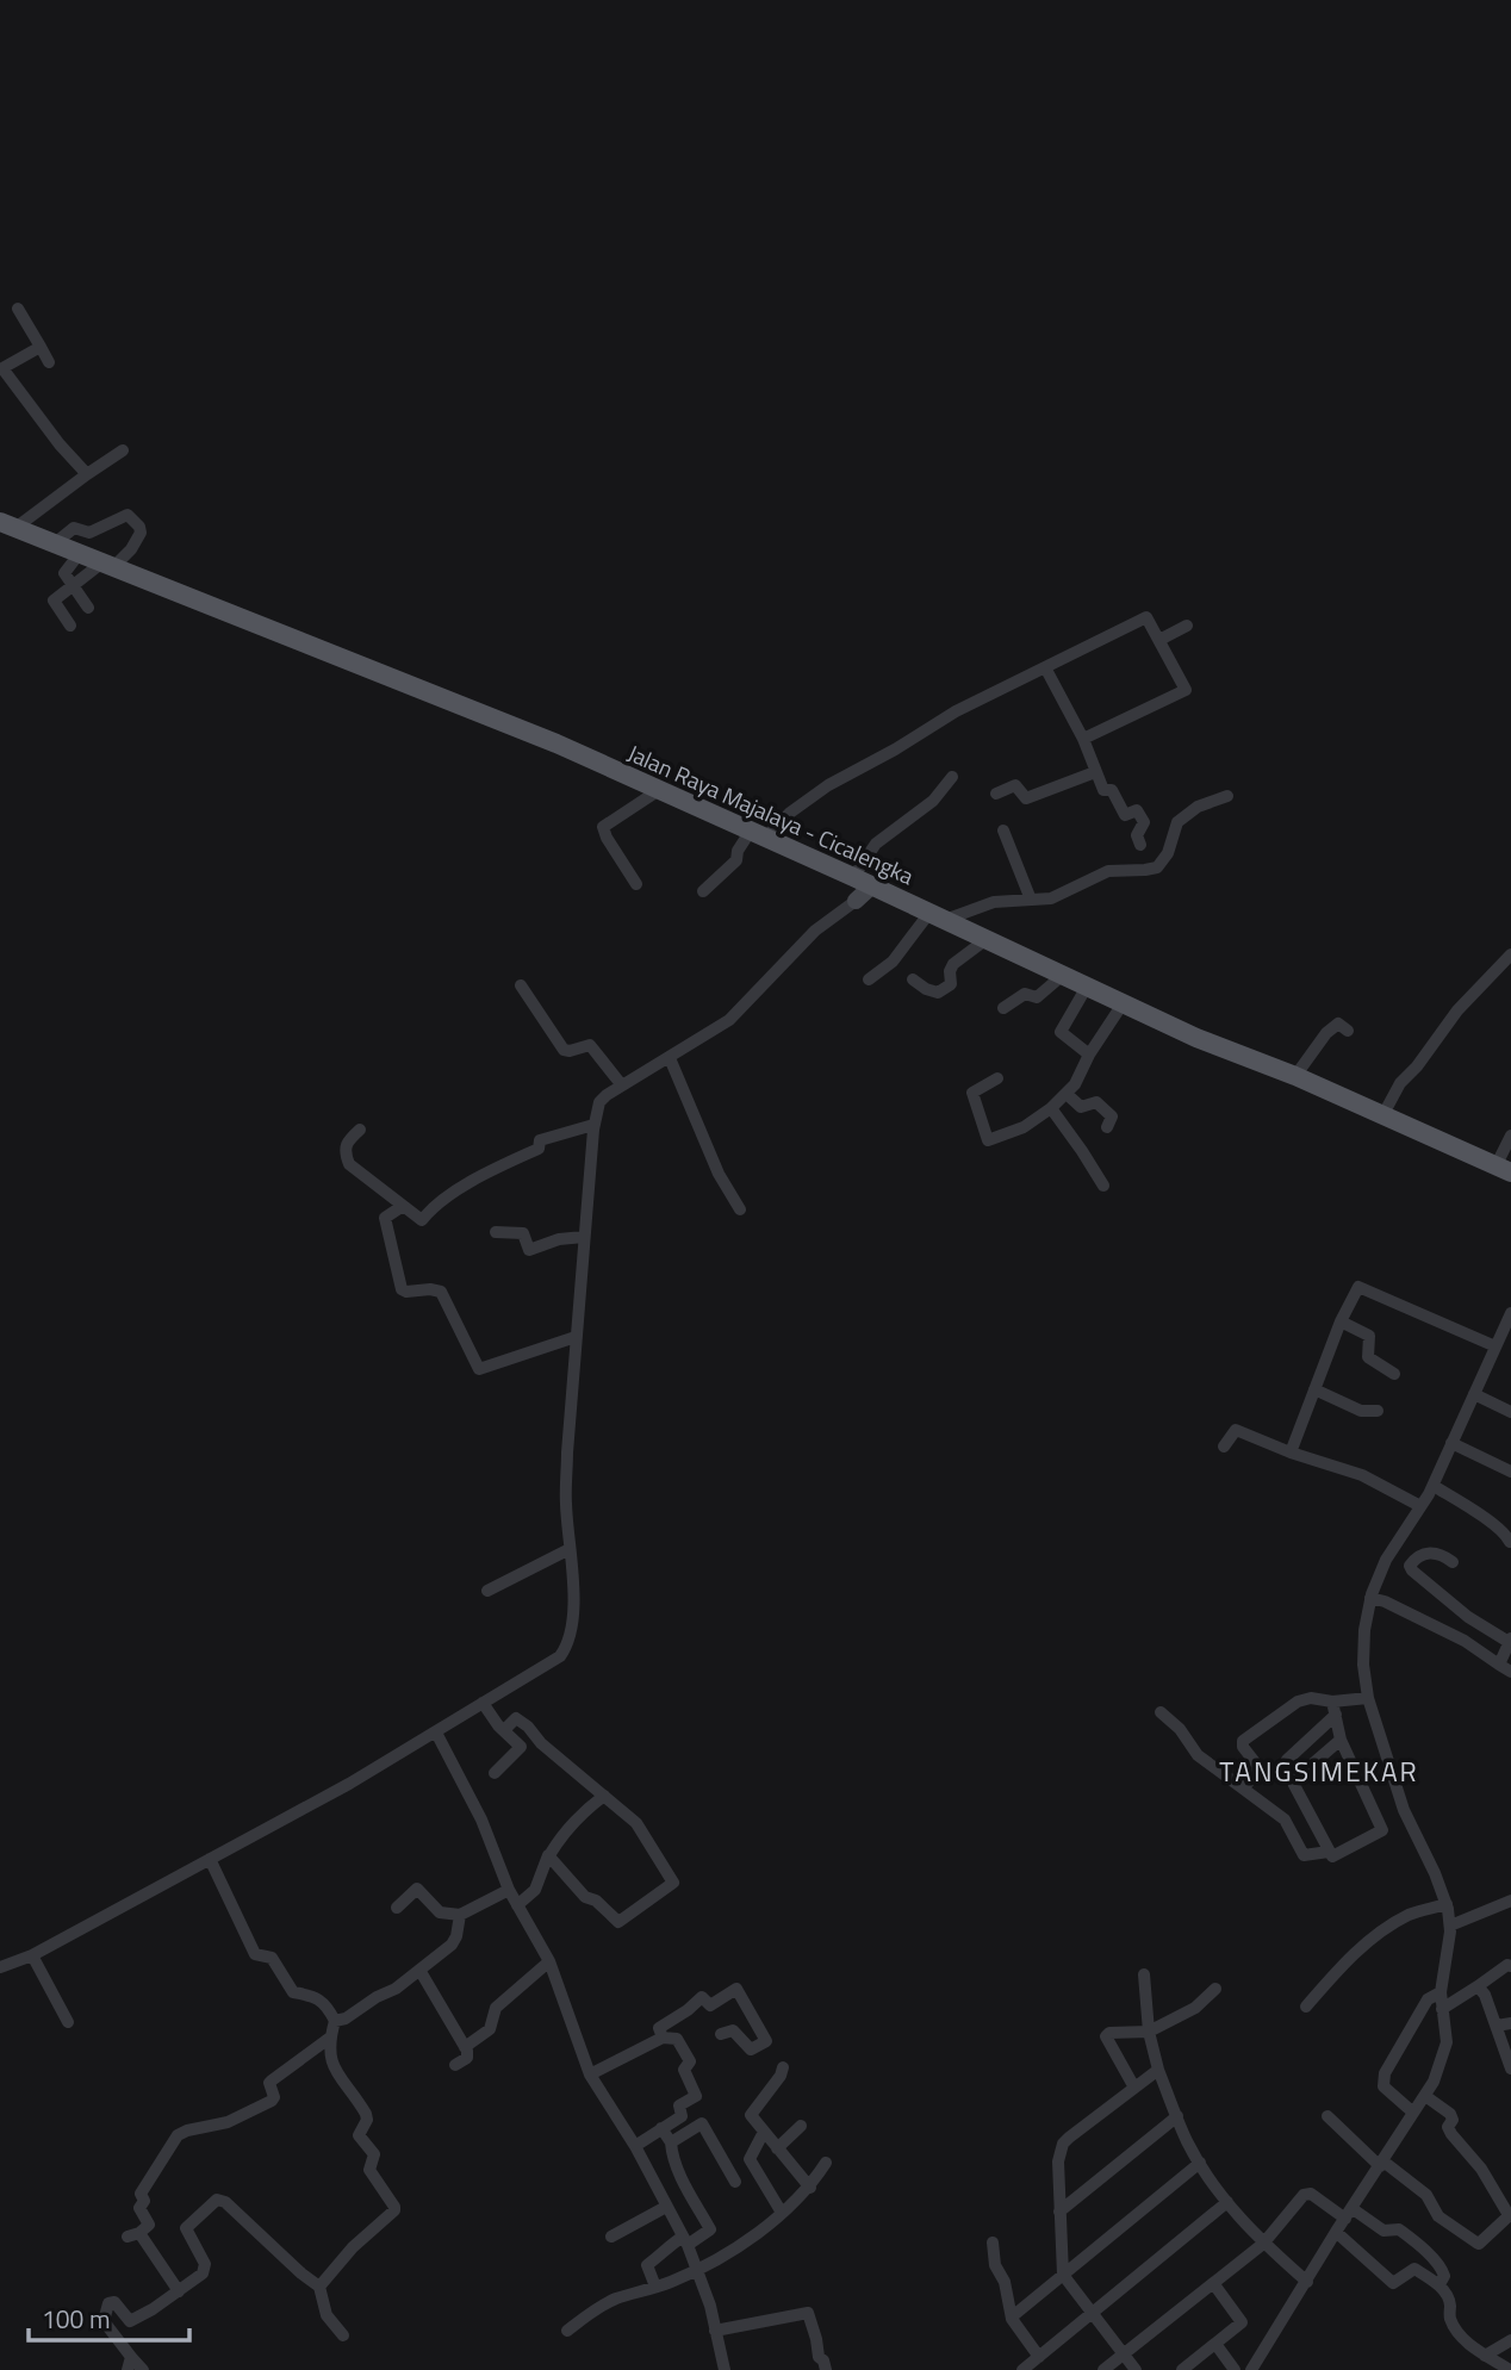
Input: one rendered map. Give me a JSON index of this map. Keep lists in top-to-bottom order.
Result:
{
  "streets": {
    "main road": ["Jalan Raya Majalaya - Cicalengka"]
  },
  "districts": ["TANGSIMEKAR"],
  "scale_bar": "100 m"
}
